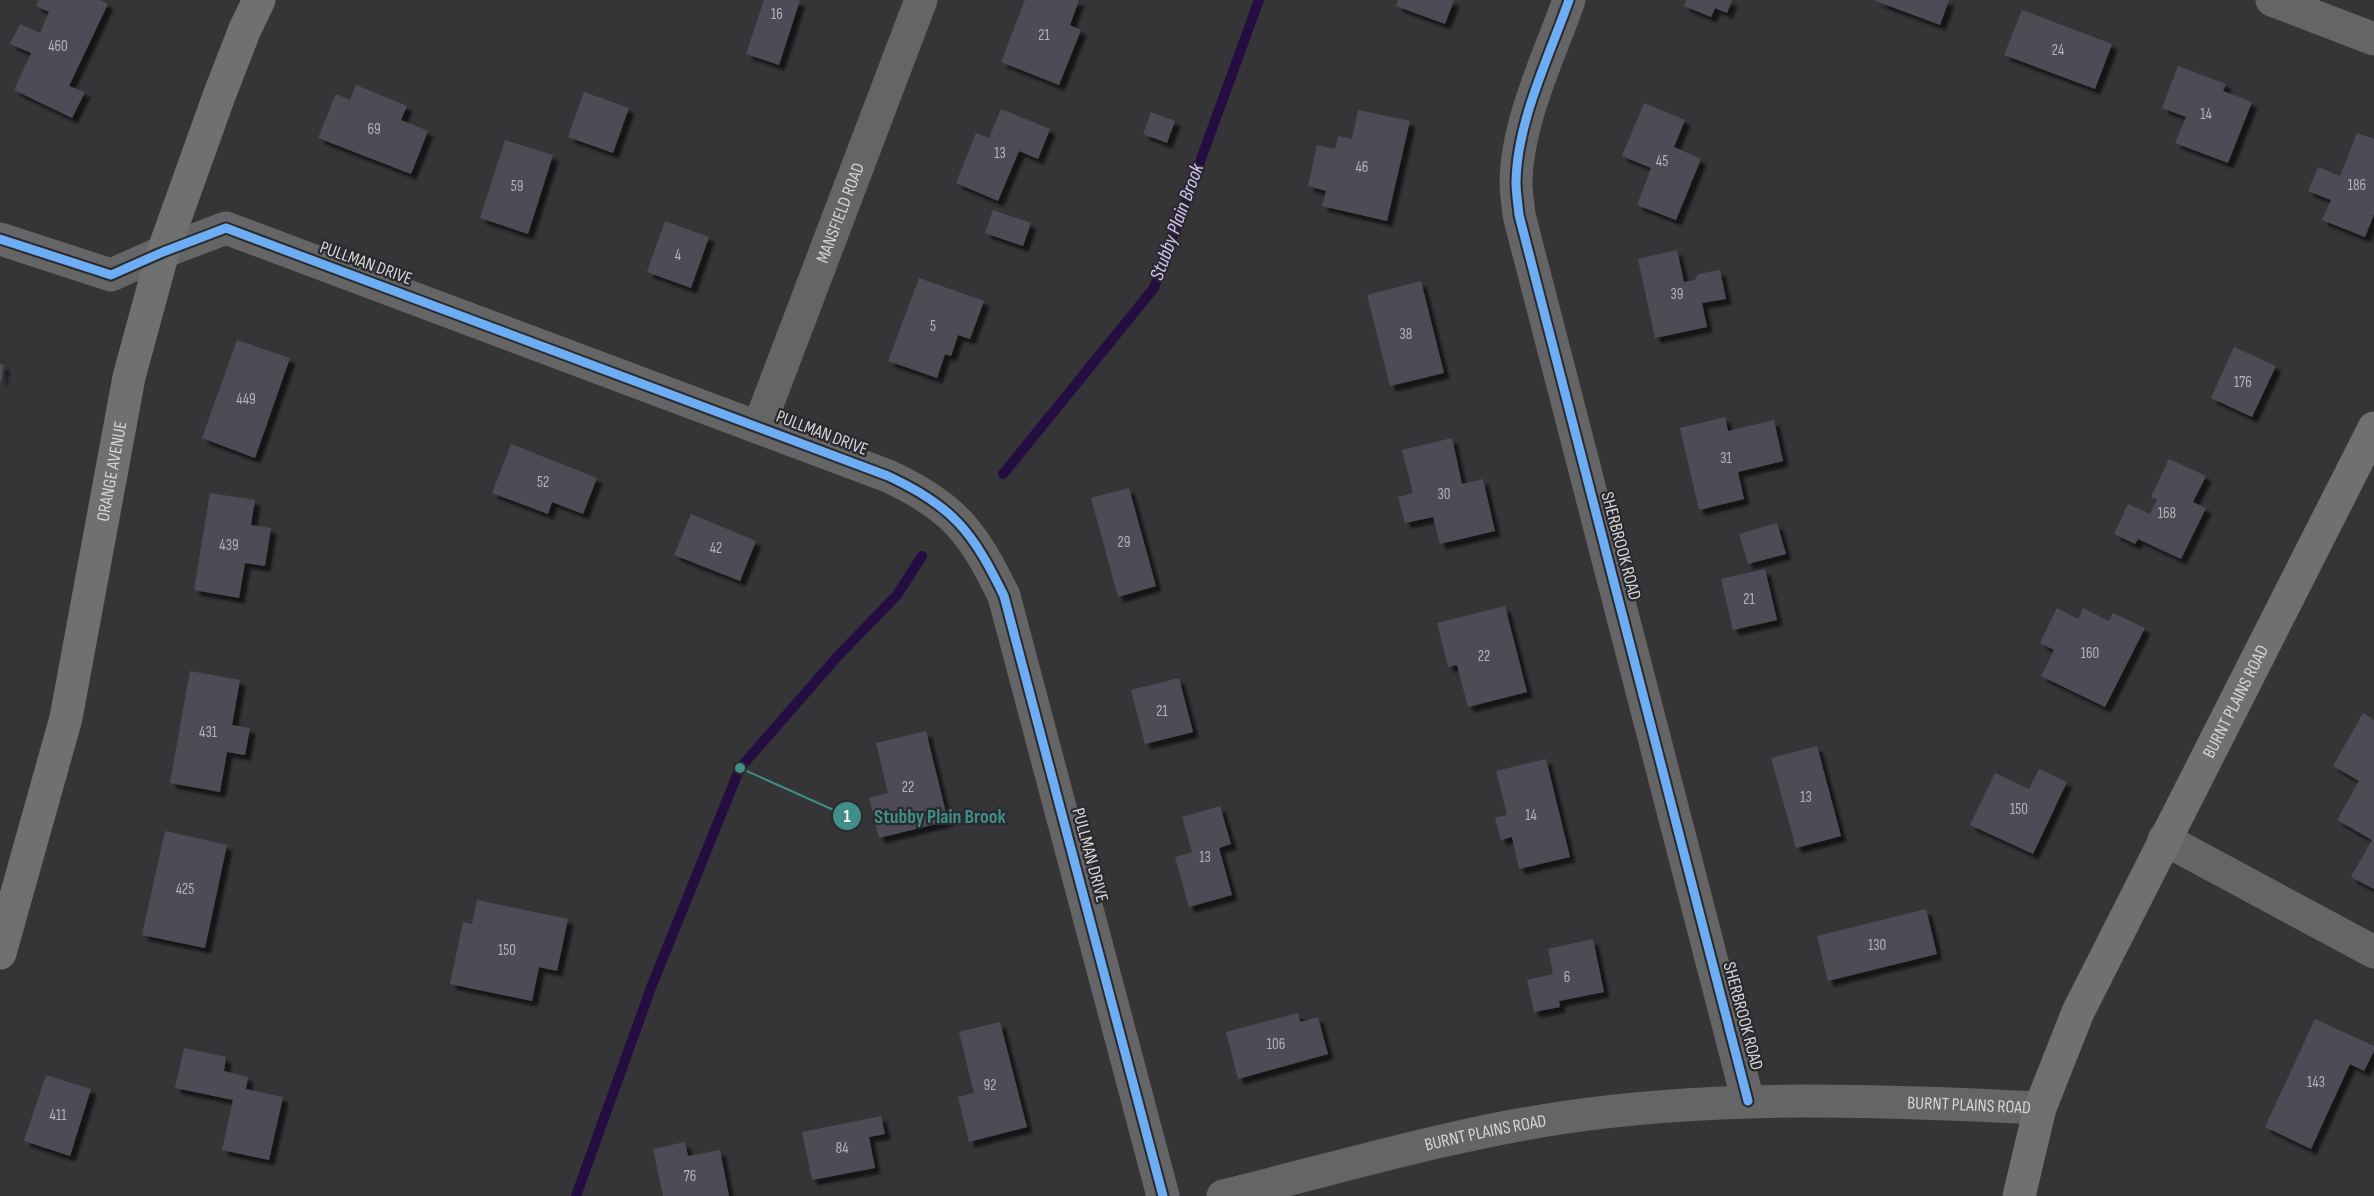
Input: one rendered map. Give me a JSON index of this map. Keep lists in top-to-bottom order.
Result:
{
  "streets": {
    "main road": ["ORANGE AVENUE", "BURNT PLAINS ROAD"],
    "street": ["MANSFIELD ROAD", "PULLMAN DRIVE", "SHERBROOK ROAD"]
  },
  "crossings": [
    ["MANSFIELD ROAD", "PULLMAN DRIVE"],
    ["PULLMAN DRIVE", "ORANGE AVENUE"],
    ["SHERBROOK ROAD", "BURNT PLAINS ROAD"]
  ],
  "water": ["Stubby Plain Brook"],
  "places": ["Stubby Plain Brook"],
  "house_numbers": [
    "16",
    "21",
    "460",
    "24",
    "14",
    "69",
    "13",
    "45",
    "46",
    "186",
    "59",
    "4",
    "39",
    "5",
    "38",
    "176",
    "449",
    "31",
    "52",
    "30",
    "168",
    "29",
    "439",
    "42",
    "21",
    "160",
    "22",
    "21",
    "431",
    "22",
    "13",
    "150",
    "14",
    "13",
    "425",
    "130",
    "150",
    "6",
    "106",
    "143",
    "92",
    "411",
    "84",
    "76"
  ]
}
